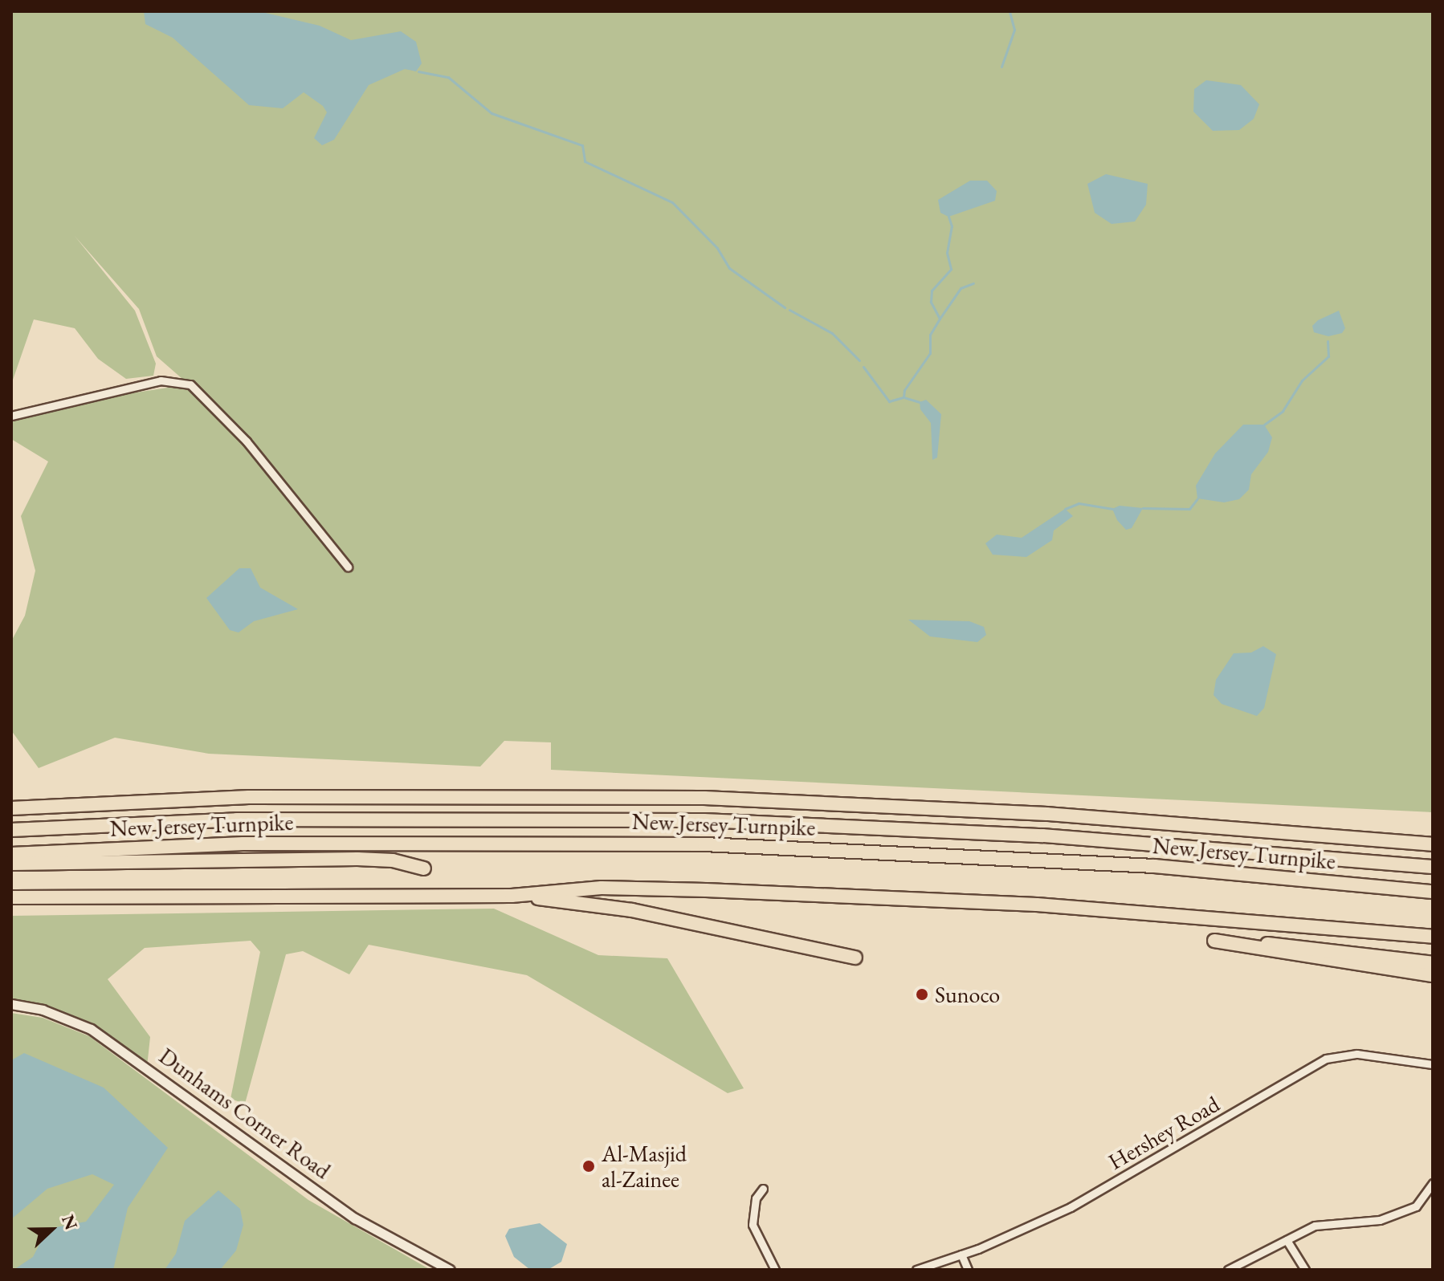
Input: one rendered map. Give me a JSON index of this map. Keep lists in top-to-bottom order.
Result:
{
  "streets": {
    "highway": ["New Jersey Turnpike"],
    "street": ["Dunhams Corner Road", "Hershey Road"]
  },
  "places": ["Sunoco", "Al-Masjid al-Zainee"],
  "north": "right"
}
